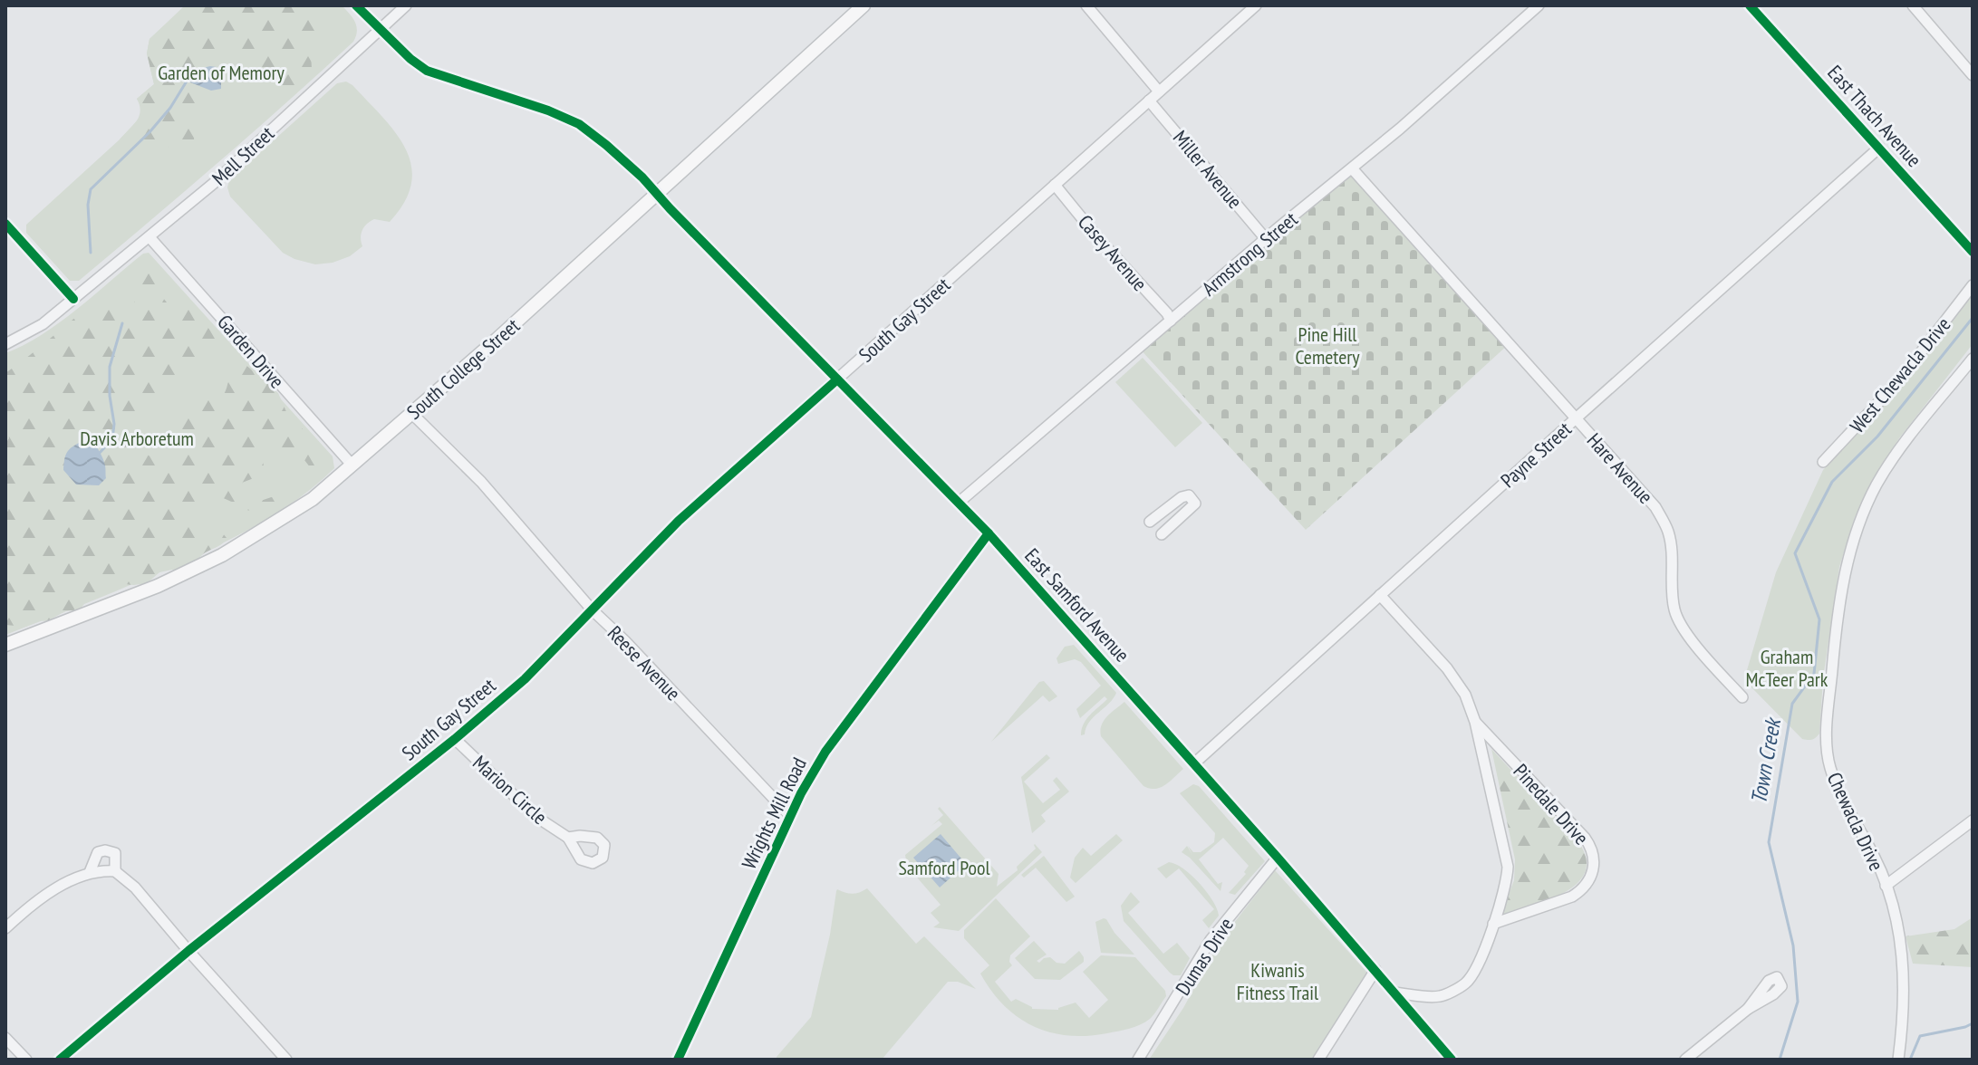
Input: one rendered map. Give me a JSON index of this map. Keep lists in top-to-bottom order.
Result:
{
  "streets": {
    "main road": ["South College Street"],
    "street": [
      "East Thach Avenue",
      "Mell Street",
      "Miller Avenue",
      "Casey Avenue",
      "Armstrong Street",
      "South Gay Street",
      "Garden Drive",
      "West Chewacla Drive",
      "Payne Street",
      "Hare Avenue",
      "East Samford Avenue",
      "Reese Avenue",
      "Marion Circle",
      "Pinedale Drive",
      "Wrights Mill Road",
      "Chewacla Drive",
      "Dumas Drive"
    ]
  },
  "crossings": [
    ["East Thach Avenue", "Payne Street"],
    ["Mell Street", "Garden Drive"],
    ["Mell Street", "East Samford Avenue"],
    ["Miller Avenue", "Armstrong Street"],
    ["Miller Avenue", "South Gay Street"],
    ["Casey Avenue", "Armstrong Street"],
    ["Casey Avenue", "South Gay Street"],
    ["Armstrong Street", "Hare Avenue"],
    ["Armstrong Street", "East Samford Avenue"],
    ["South Gay Street", "East Samford Avenue"],
    ["South Gay Street", "Reese Avenue"],
    ["South Gay Street", "Marion Circle"],
    ["Garden Drive", "South College Street"],
    ["South College Street", "East Samford Avenue"],
    ["South College Street", "Reese Avenue"],
    ["Payne Street", "Hare Avenue"],
    ["Payne Street", "East Samford Avenue"],
    ["Payne Street", "Pinedale Drive"],
    ["East Samford Avenue", "Pinedale Drive"],
    ["East Samford Avenue", "Wrights Mill Road"],
    ["East Samford Avenue", "Dumas Drive"],
    ["Reese Avenue", "Wrights Mill Road"]
  ],
  "water": ["Town Creek"],
  "parks": [
    "Garden of Memory",
    "Pine Hill Cemetery",
    "Davis Arboretum",
    "Graham McTeer Park",
    "Samford Pool",
    "Kiwanis Fitness Trail"
  ]
}
